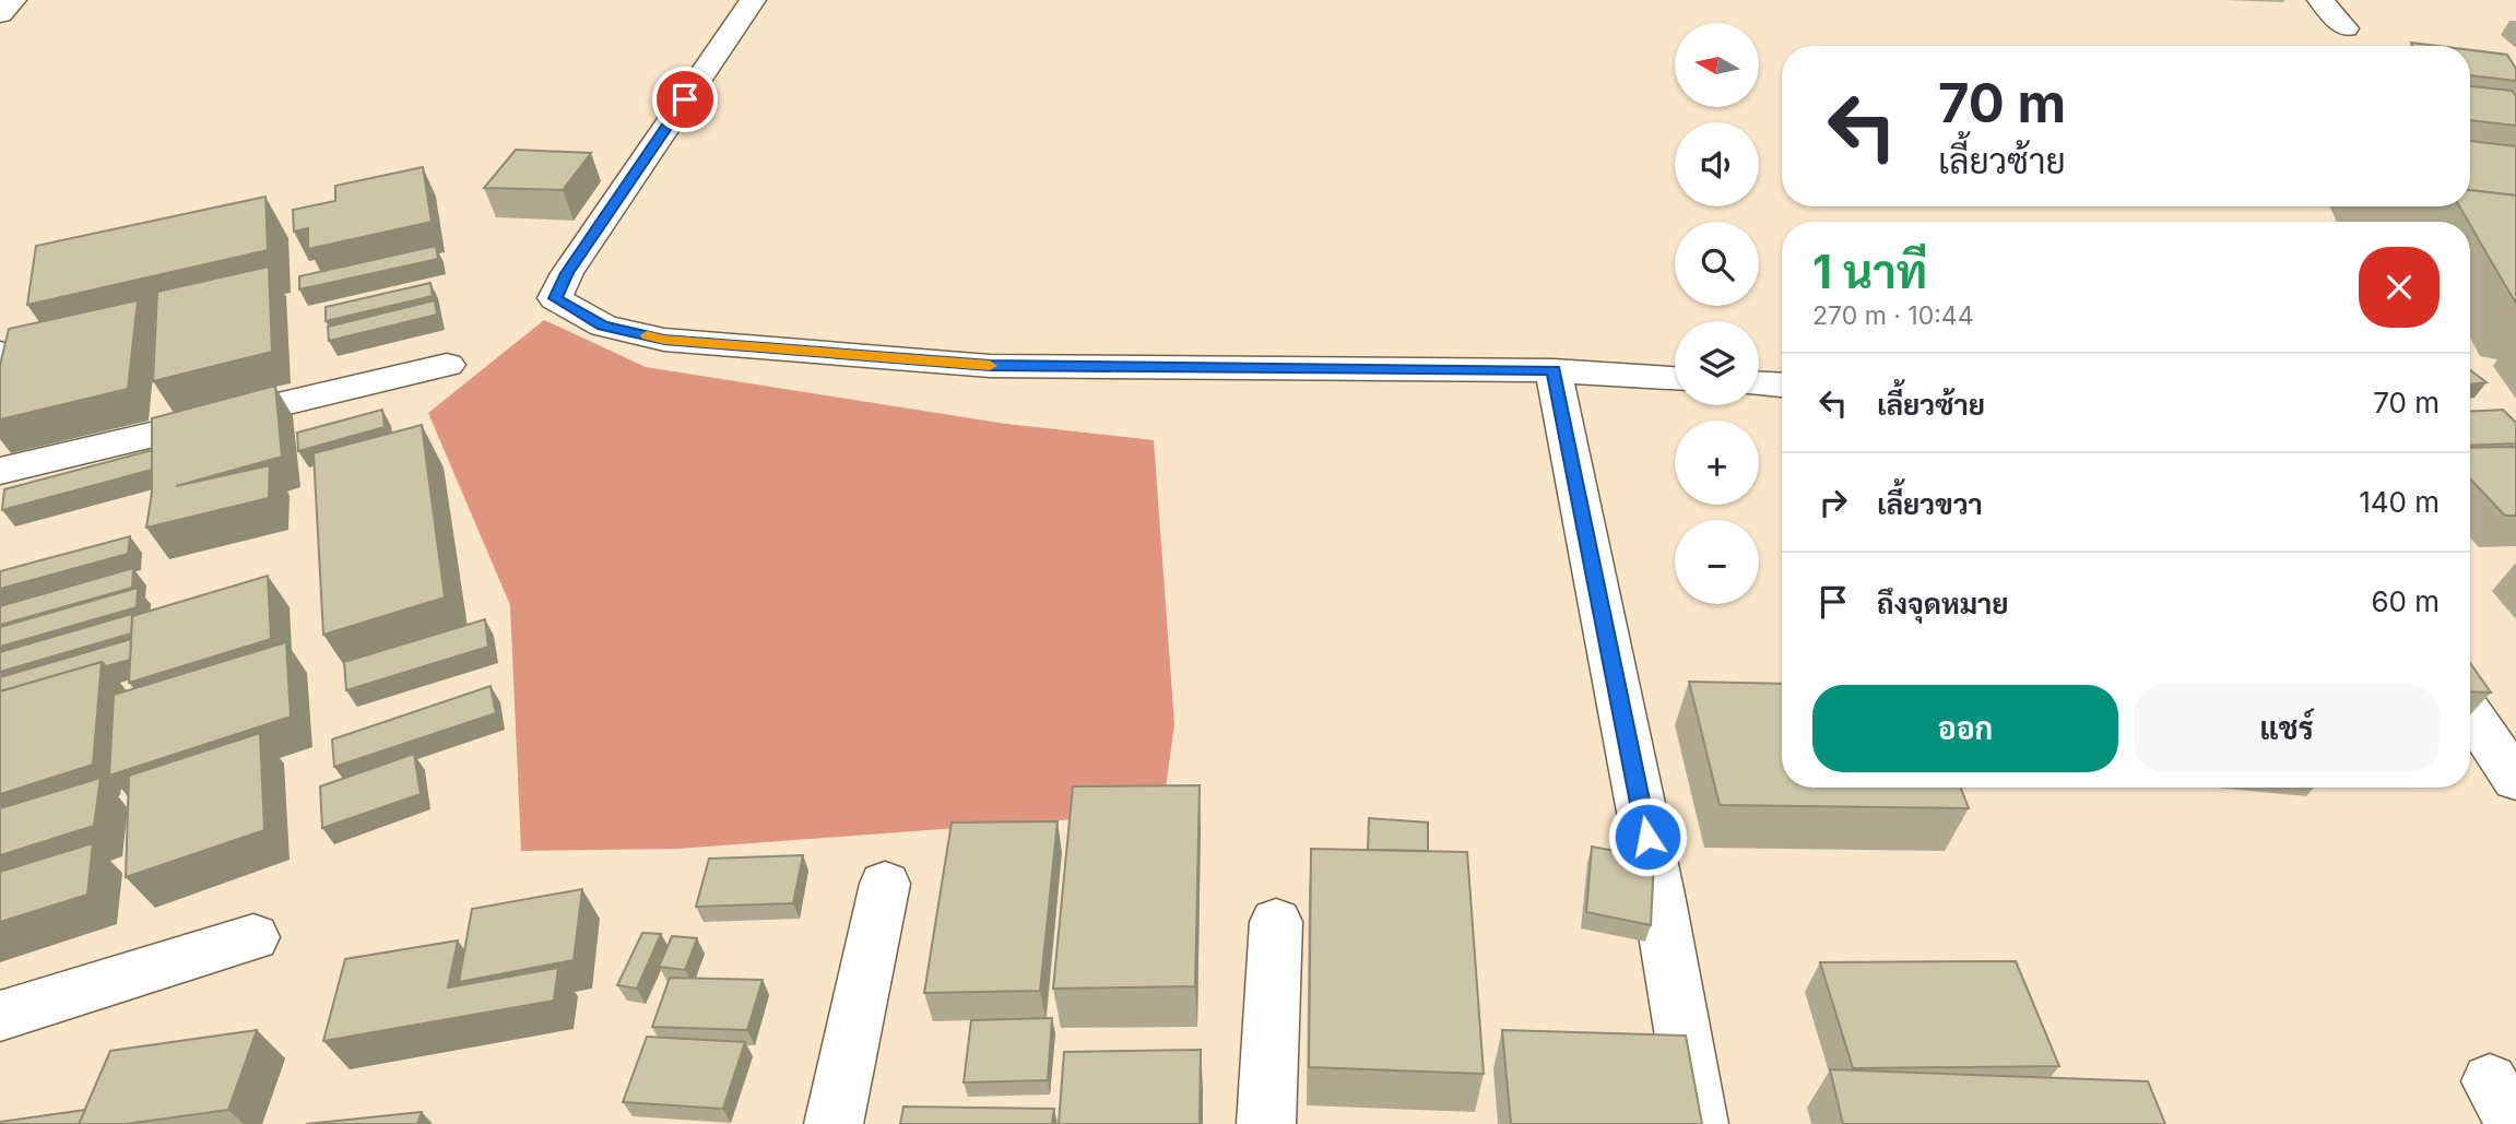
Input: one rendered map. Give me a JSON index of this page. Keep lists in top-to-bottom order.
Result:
{
  "north": "left",
  "page": {
    "map_buttons": ["+", "−"],
    "turn": ["70 m", "เลี้ยวซ้าย"],
    "heading": ["1 นาที", "270 m · 10:44"],
    "list": [
      {
        "name": "เลี้ยวซ้าย",
        "value": "70 m"
      },
      {
        "name": "เลี้ยวขวา",
        "value": "140 m"
      },
      {
        "name": "ถึงจุดหมาย",
        "value": "60 m"
      }
    ],
    "buttons": ["ออก", "แชร์"]
  }
}
